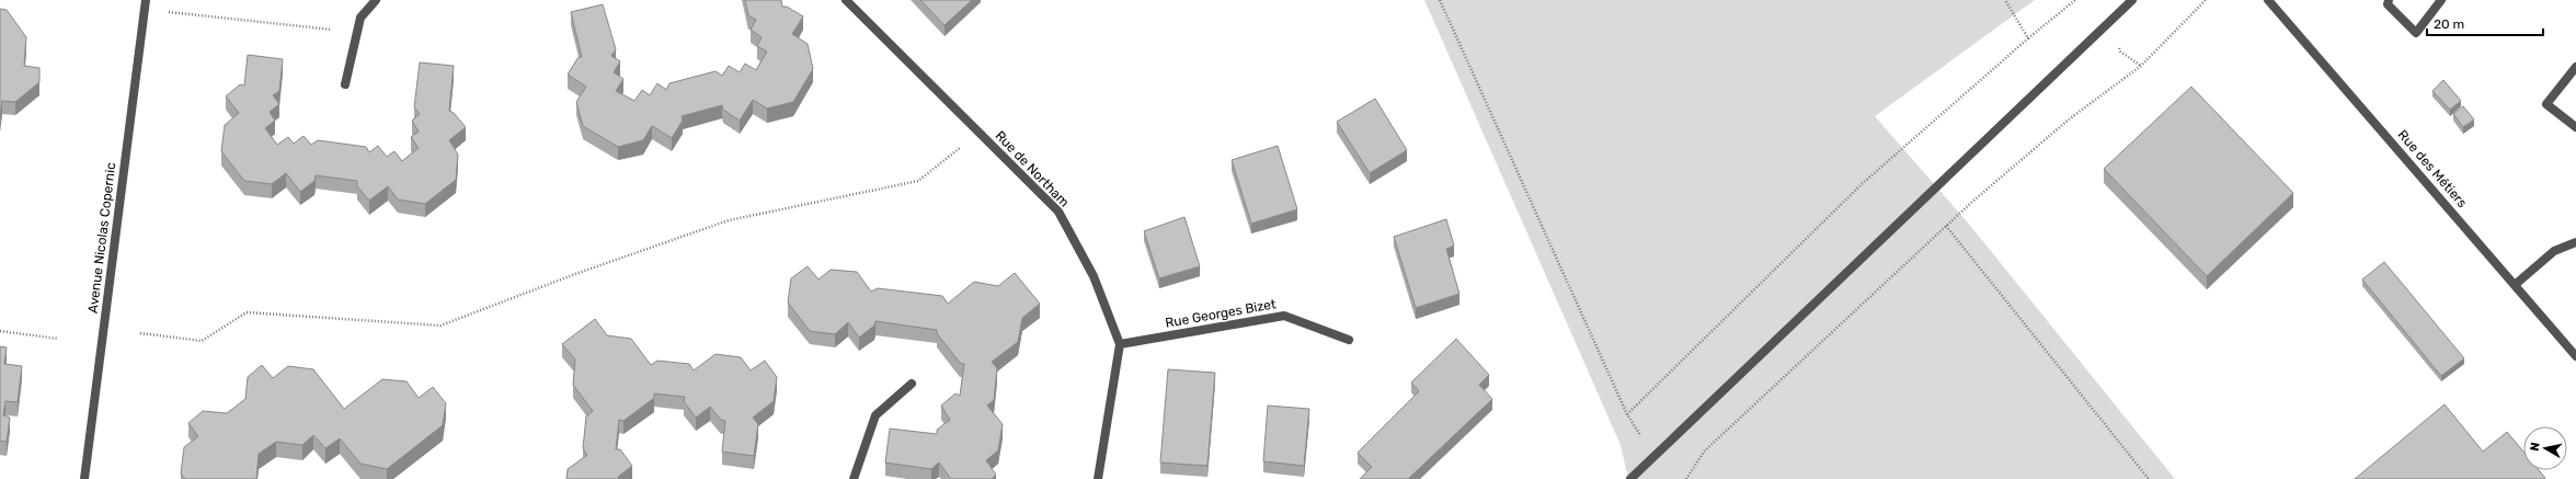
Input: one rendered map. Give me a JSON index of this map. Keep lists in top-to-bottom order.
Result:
{
  "streets": {
    "street": [
      "Rue de Northam",
      "Rue des Métiers",
      "Avenue Nicolas Copernic",
      "Rue Georges Bizet"
    ]
  },
  "crossings": [
    ["Rue de Northam", "Rue Georges Bizet"]
  ],
  "scale_bar": "20 m",
  "north": "left"
}
